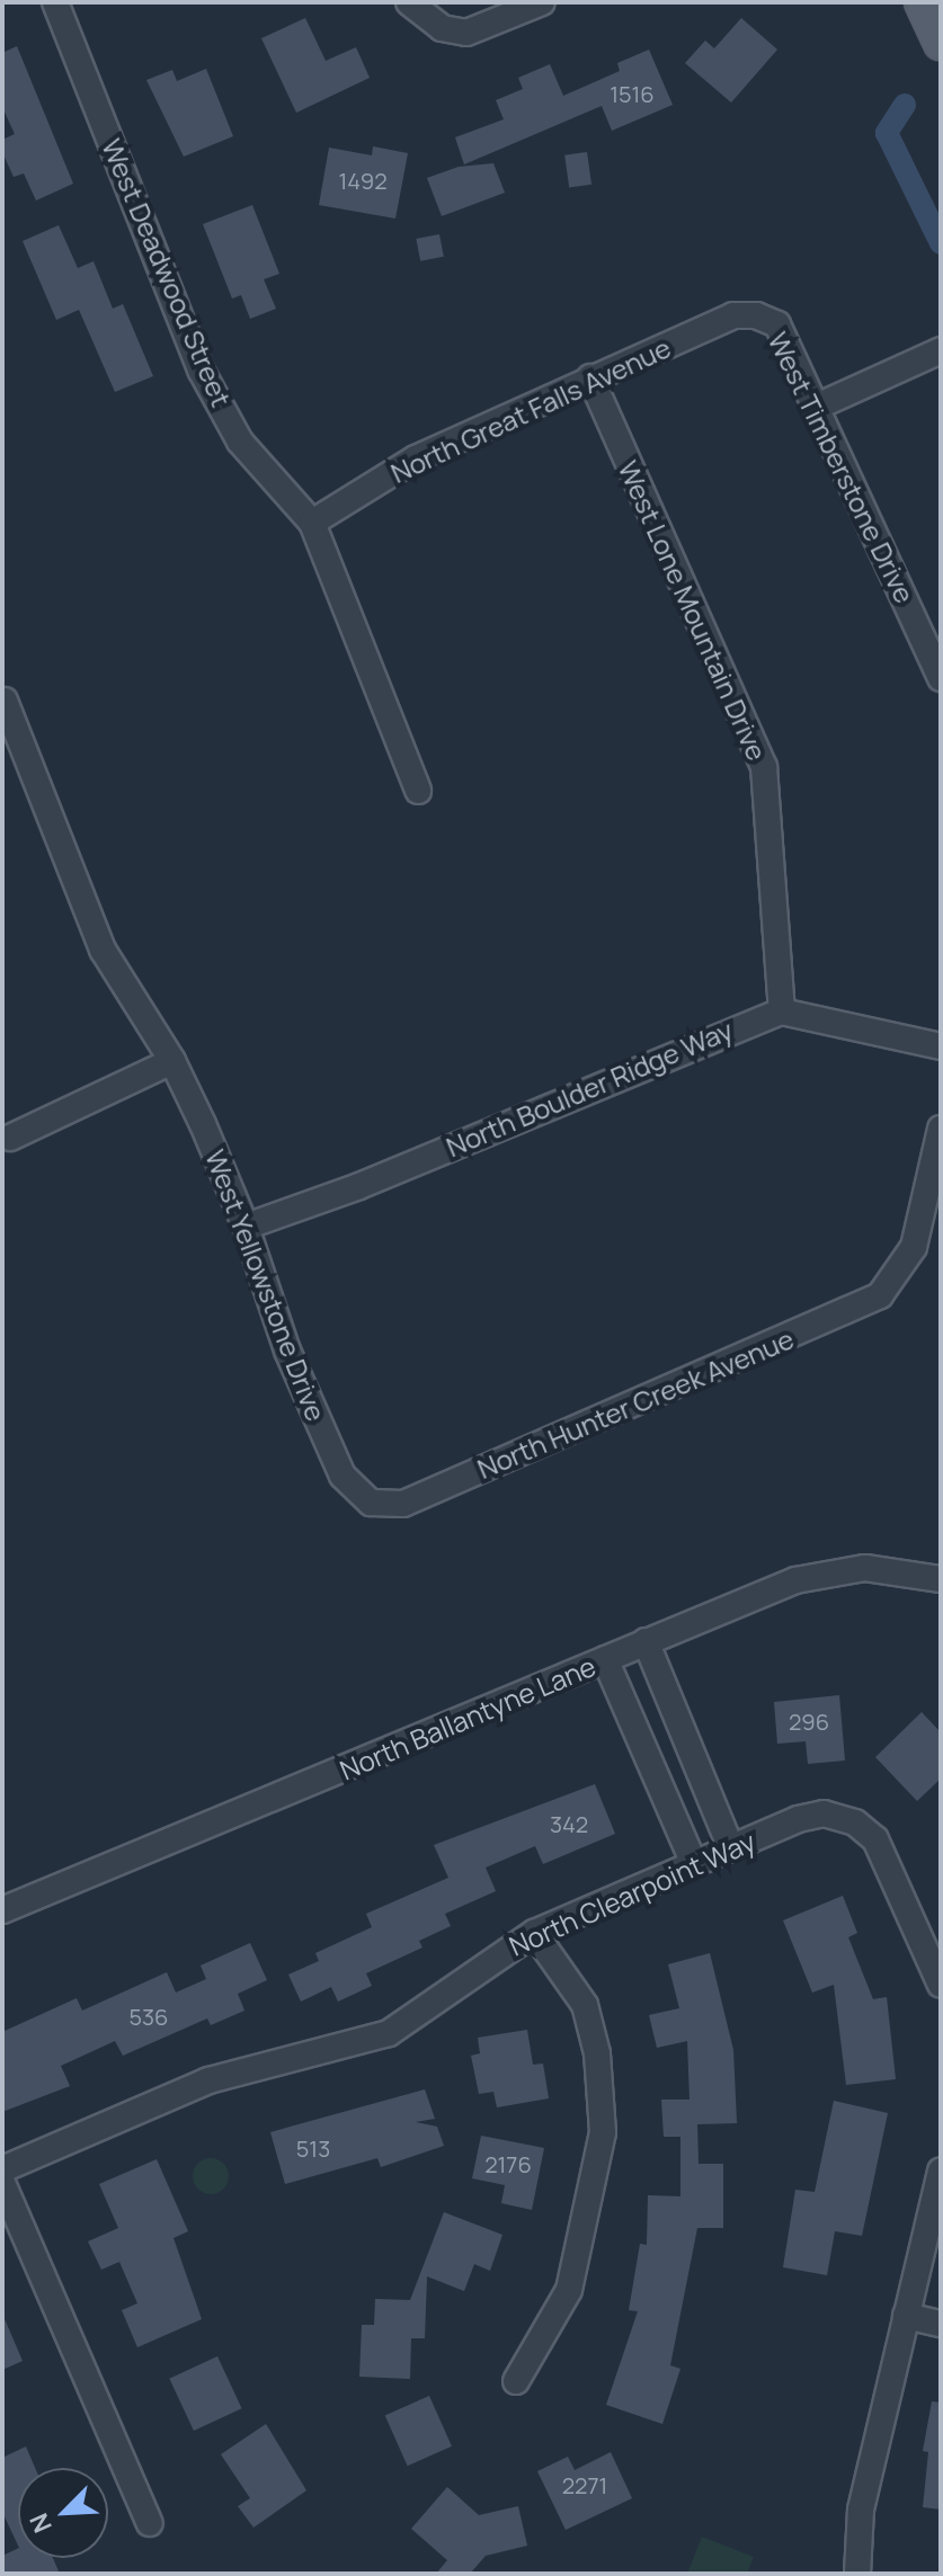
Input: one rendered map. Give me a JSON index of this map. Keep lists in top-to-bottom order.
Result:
{
  "streets": {
    "street": [
      "West Deadwood Street",
      "North Great Falls Avenue",
      "West Timberstone Drive",
      "West Lone Mountain Drive",
      "North Boulder Ridge Way",
      "West Yellowstone Drive",
      "North Hunter Creek Avenue",
      "North Ballantyne Lane",
      "North Clearpoint Way"
    ]
  },
  "crossings": [
    ["West Deadwood Street", "North Great Falls Avenue"],
    ["North Great Falls Avenue", "West Timberstone Drive"],
    ["North Great Falls Avenue", "West Lone Mountain Drive"],
    ["West Lone Mountain Drive", "North Boulder Ridge Way"],
    ["North Boulder Ridge Way", "West Yellowstone Drive"],
    ["West Yellowstone Drive", "North Hunter Creek Avenue"]
  ],
  "house_numbers": [
    "1516",
    "1492",
    "296",
    "342",
    "536",
    "513",
    "2176",
    "2271"
  ],
  "north": "bottom left"
}
